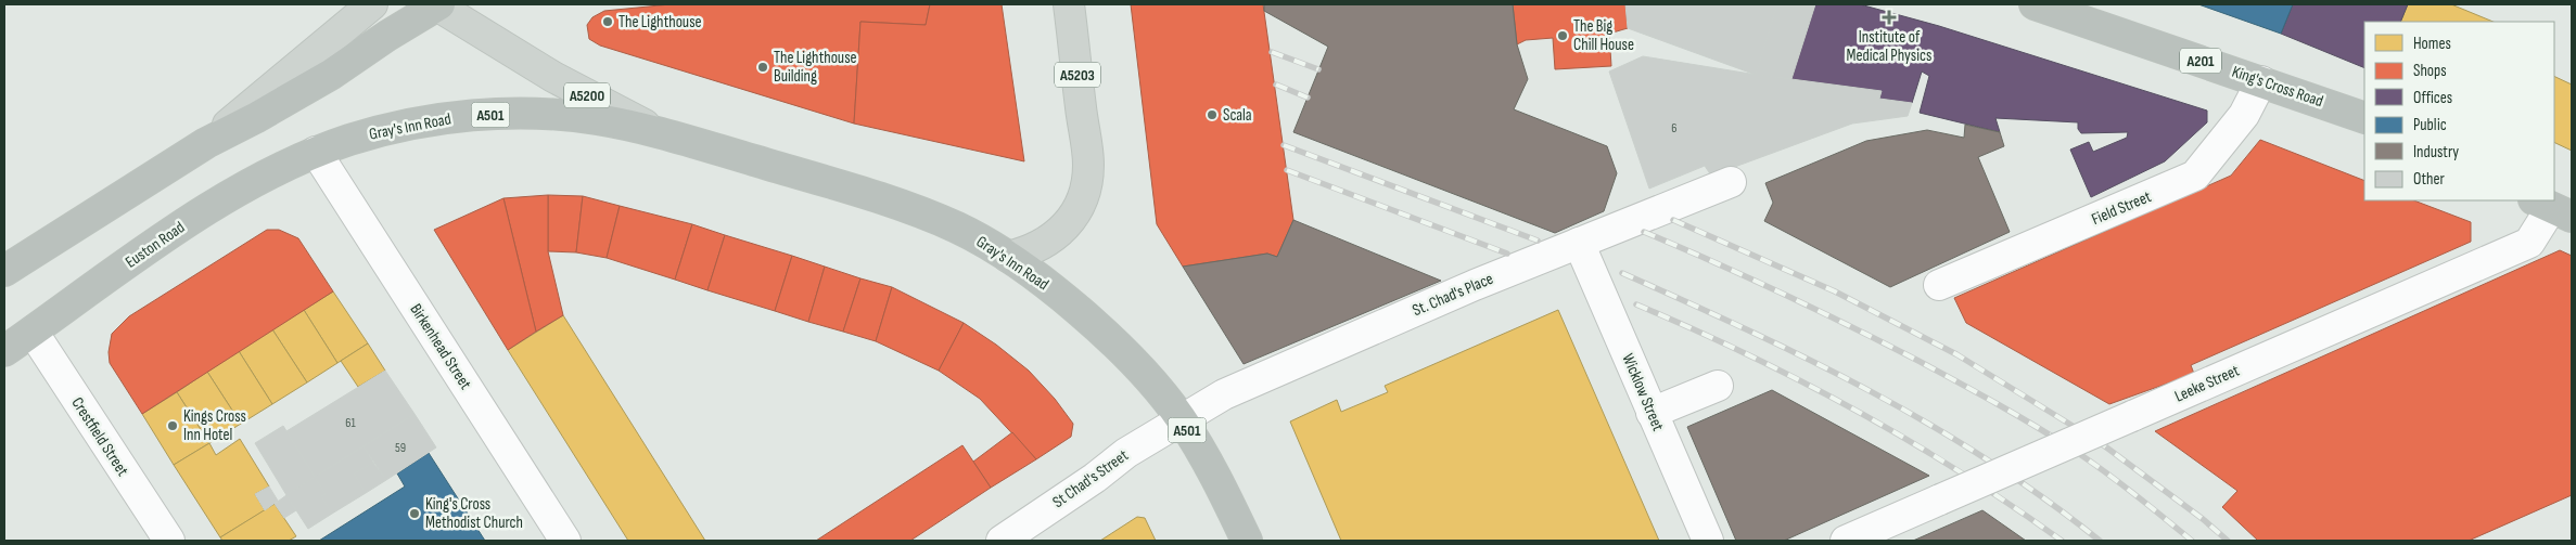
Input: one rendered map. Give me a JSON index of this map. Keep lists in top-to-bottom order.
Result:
{
  "streets": {
    "highway": [
      "A201",
      "King's Cross Road",
      "A501",
      "Gray's Inn Road",
      "Euston Road"
    ],
    "main road": ["A5203", "A5200"],
    "street": [
      "Field Street",
      "St. Chad's Place",
      "Birkenhead Street",
      "Leeke Street",
      "Wicklow Street",
      "Crestfield Street",
      "St Chad's Street"
    ]
  },
  "crossings": [
    ["A5203", "Gray's Inn Road"],
    ["King's Cross Road", "Field Street"],
    ["Gray's Inn Road", "Euston Road"],
    ["Gray's Inn Road", "St. Chad's Place"],
    ["Gray's Inn Road", "Birkenhead Street"],
    ["Gray's Inn Road", "St Chad's Street"],
    ["Euston Road", "Birkenhead Street"],
    ["Euston Road", "Crestfield Street"],
    ["St. Chad's Place", "Wicklow Street"],
    ["St. Chad's Place", "St Chad's Street"]
  ],
  "places": {
    "health": ["Institute of Medical Physics"],
    "other": [
      "The Lighthouse",
      "The Big Chill House",
      "The Lighthouse Building",
      "Scala",
      "Kings Cross Inn Hotel",
      "King's Cross Methodist Church"
    ]
  },
  "house_numbers": ["6", "61", "59"],
  "legend": [
    "Homes",
    "Shops",
    "Offices",
    "Public",
    "Industry",
    "Other"
  ]
}
